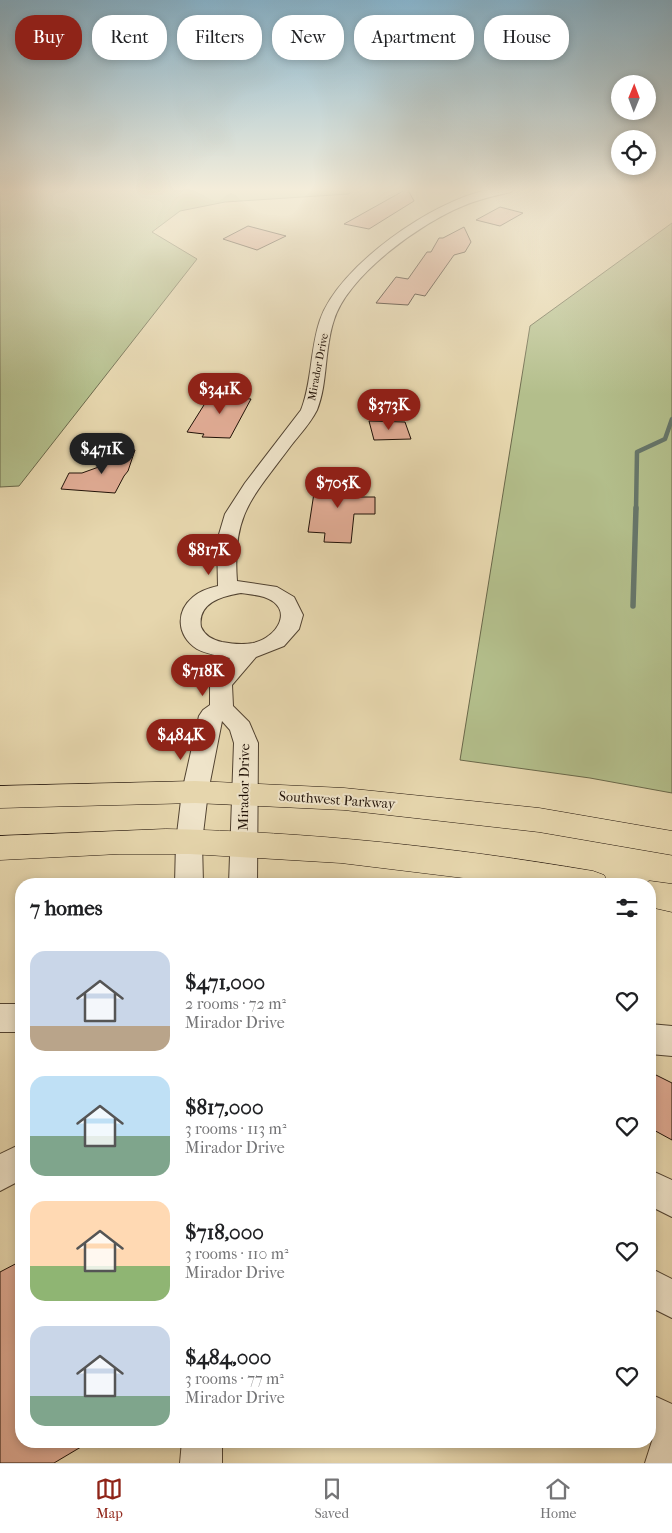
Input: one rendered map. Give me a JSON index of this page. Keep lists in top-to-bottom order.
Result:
{
  "streets": {
    "main road": ["Southwest Parkway"],
    "street": ["Mirador Drive"]
  },
  "crossings": [
    ["Mirador Drive", "Southwest Parkway"]
  ],
  "north": "top",
  "page": {
    "chip": [
      "Buy",
      "Rent",
      "Filters",
      "New",
      "Apartment",
      "House"
    ],
    "price": [
      "$341K",
      "$373K",
      "$471K",
      "$705K",
      "$817K",
      "$718K",
      "$484K"
    ],
    "heading": "7 homes",
    "list": [
      {
        "name": "$471,000",
        "note": "2 rooms · 72 m² · Mirador Drive"
      },
      {
        "name": "$817,000",
        "note": "3 rooms · 113 m² · Mirador Drive"
      },
      {
        "name": "$718,000",
        "note": "3 rooms · 110 m² · Mirador Drive"
      },
      {
        "name": "$484,000",
        "note": "3 rooms · 77 m² · Mirador Drive"
      }
    ],
    "tabs": ["Map", "Saved", "Home"]
  }
}
